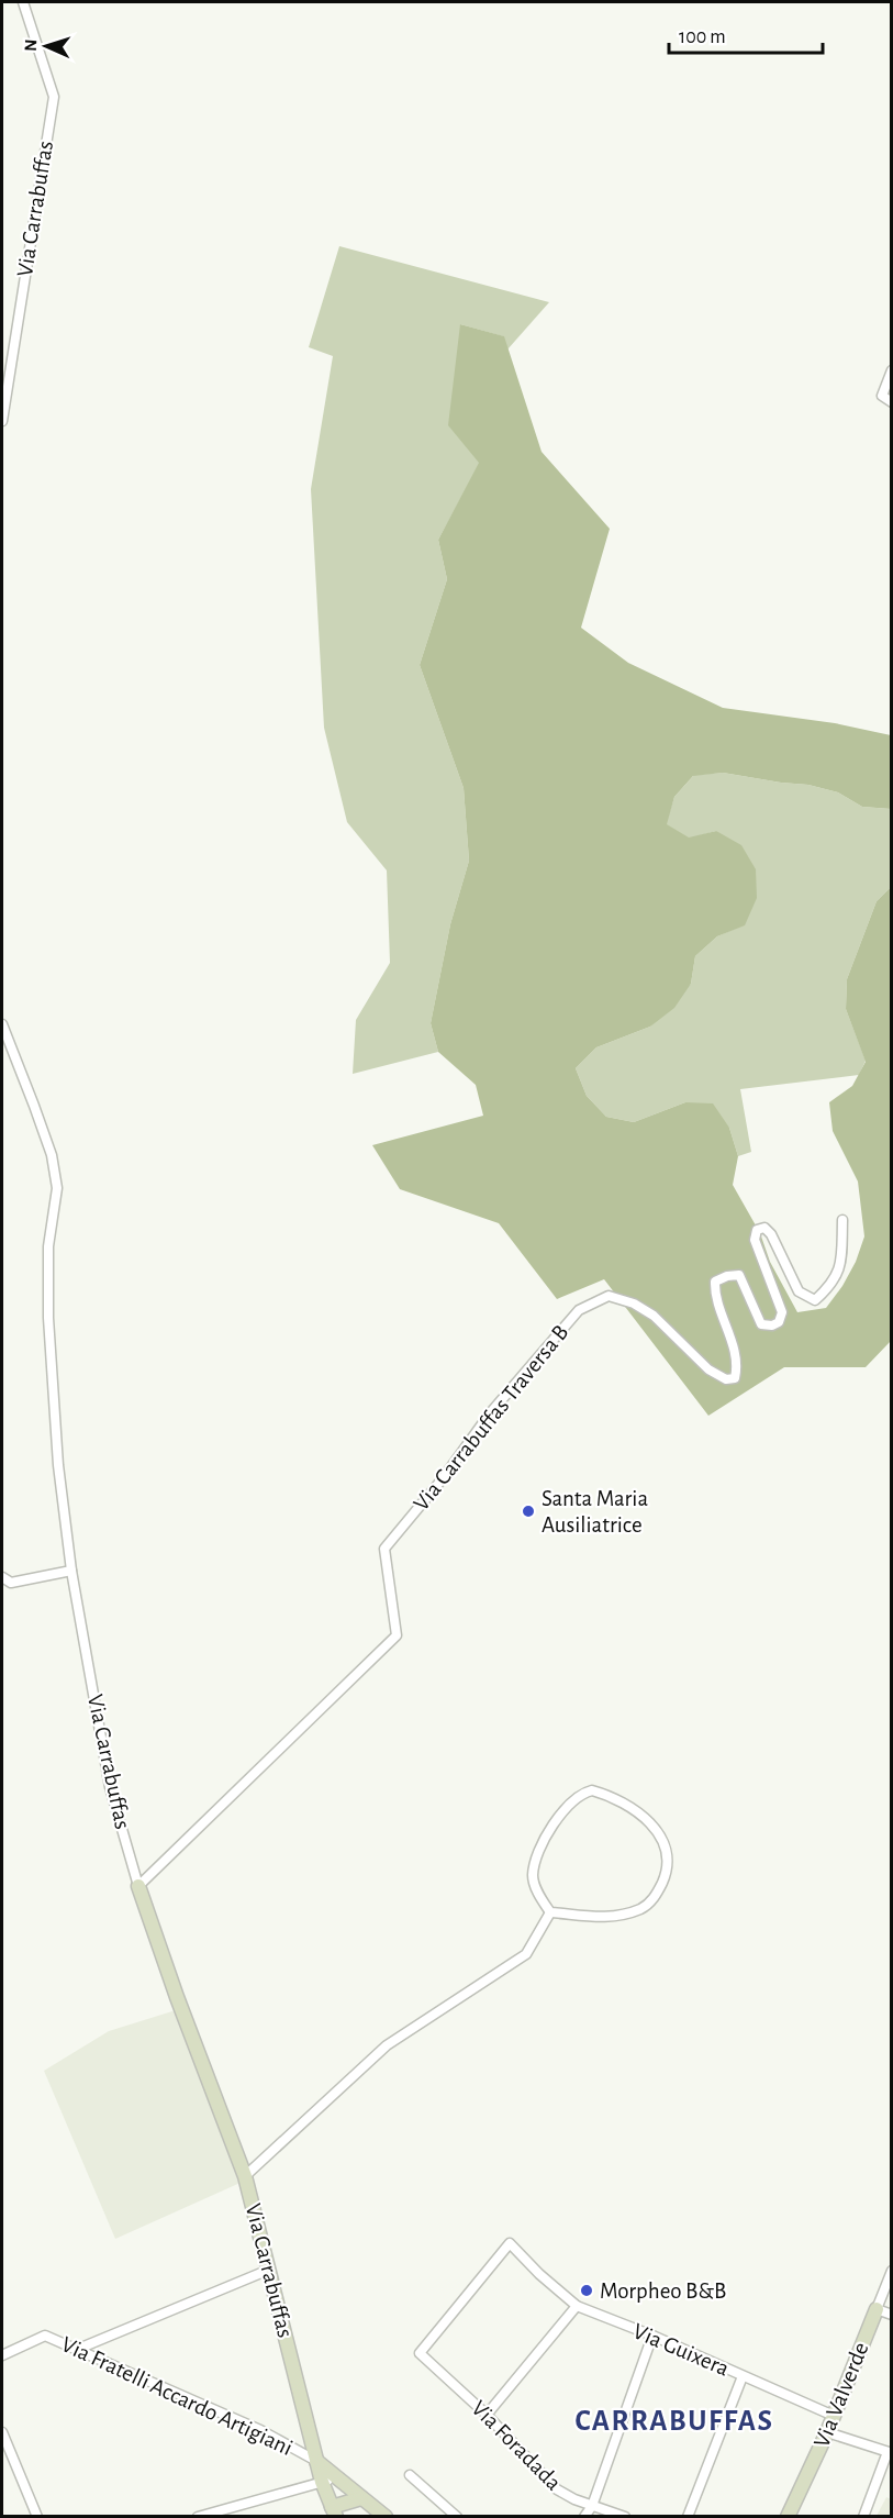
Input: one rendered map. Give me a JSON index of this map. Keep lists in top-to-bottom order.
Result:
{
  "streets": {
    "street": [
      "Via Carrabuffas",
      "Via Carrabuffas Traversa B",
      "Via Guixera",
      "Via Valverde",
      "Via Fratelli Accardo Artigiani",
      "Via Foradada"
    ]
  },
  "crossings": [
    ["Via Carrabuffas", "Via Carrabuffas Traversa B"],
    ["Via Carrabuffas", "Via Fratelli Accardo Artigiani"],
    ["Via Guixera", "Via Valverde"],
    ["Via Guixera", "Via Foradada"]
  ],
  "districts": ["CARRABUFFAS"],
  "places": ["Santa Maria Ausiliatrice", "Morpheo B&B"],
  "scale_bar": "100 m",
  "north": "left"
}
